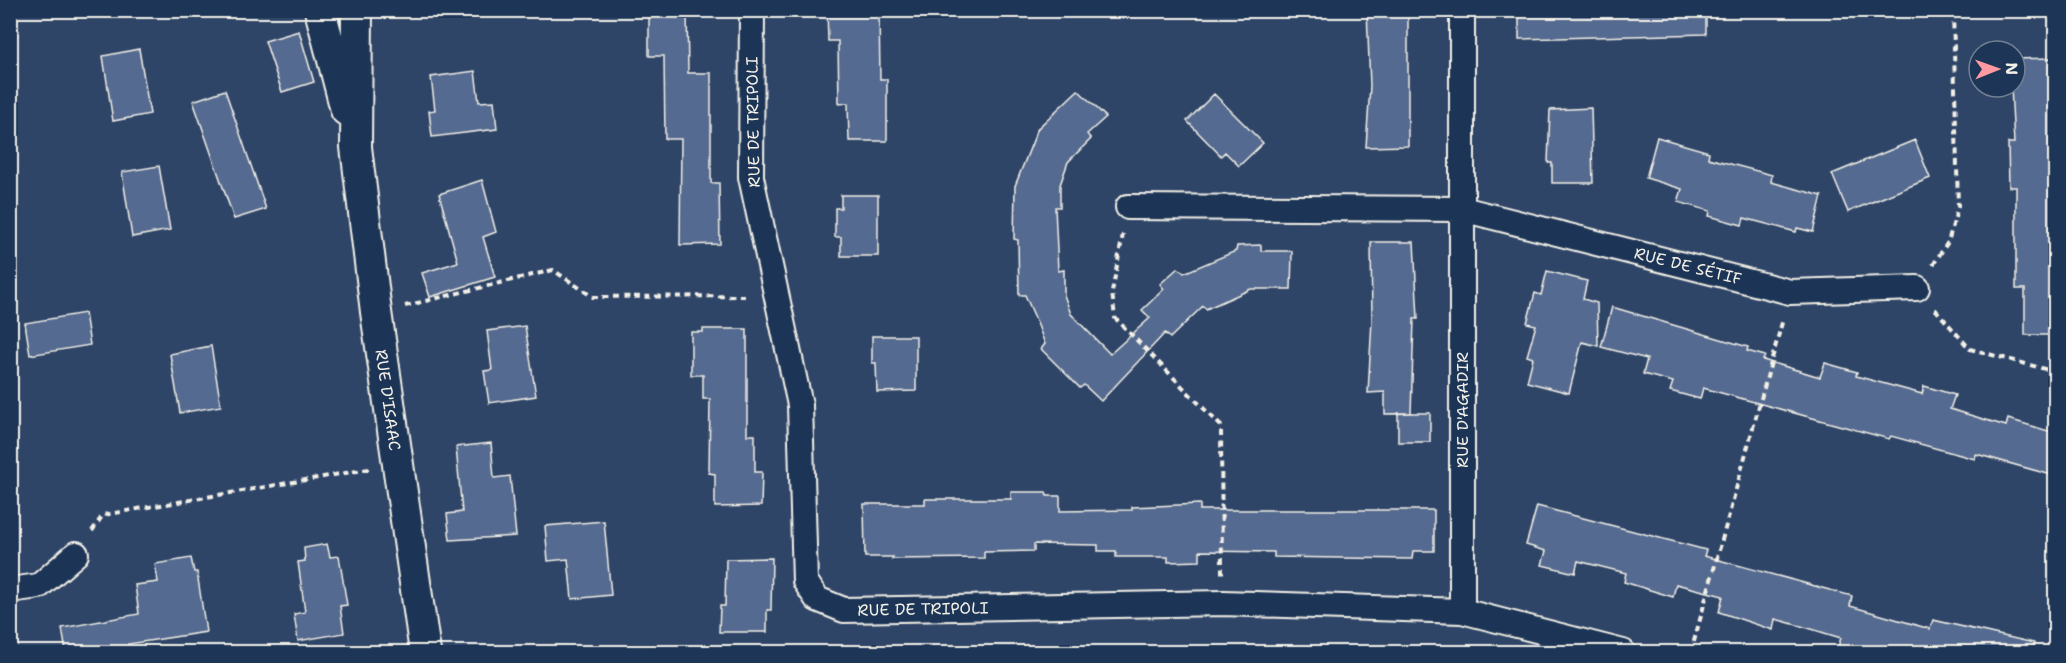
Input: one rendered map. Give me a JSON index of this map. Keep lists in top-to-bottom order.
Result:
{
  "streets": {
    "street": [
      "RUE DE TRIPOLI",
      "RUE DE SÉTIF",
      "RUE D'ISAAC",
      "RUE D'AGADIR"
    ]
  },
  "crossings": [
    ["RUE DE TRIPOLI", "RUE D'AGADIR"],
    ["RUE DE SÉTIF", "RUE D'AGADIR"]
  ],
  "north": "right"
}
